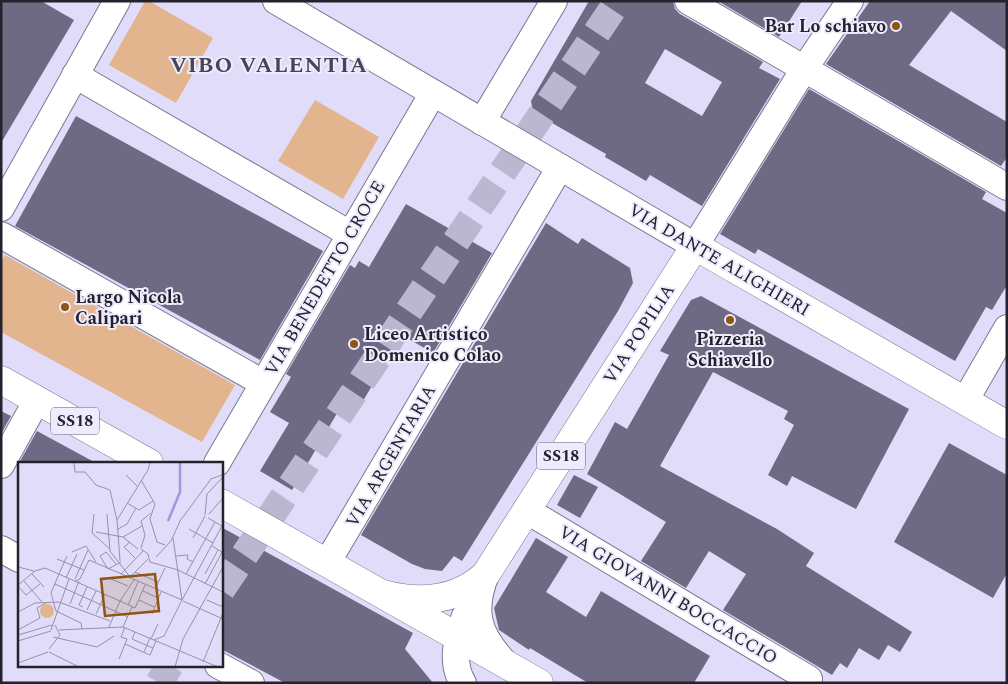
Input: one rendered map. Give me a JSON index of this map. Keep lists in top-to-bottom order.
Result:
{
  "streets": {
    "main road": ["VIA DANTE ALIGHIERI", "VIA POPILIA", "SS18"],
    "street": ["VIA BENEDETTO CROCE", "VIA ARGENTARIA", "VIA GIOVANNI BOCCACCIO"]
  },
  "crossings": [
    ["VIA DANTE ALIGHIERI", "VIA BENEDETTO CROCE"],
    ["VIA DANTE ALIGHIERI", "VIA POPILIA"],
    ["VIA DANTE ALIGHIERI", "VIA ARGENTARIA"],
    ["VIA POPILIA", "SS18"],
    ["VIA POPILIA", "VIA GIOVANNI BOCCACCIO"],
    ["SS18", "VIA ARGENTARIA"]
  ],
  "districts": ["VIBO VALENTIA"],
  "places": [
    "Bar Lo schiavo",
    "Largo Nicola Calipari",
    "Pizzeria Schiavello",
    "Liceo Artistico Domenico Colao"
  ]
}
